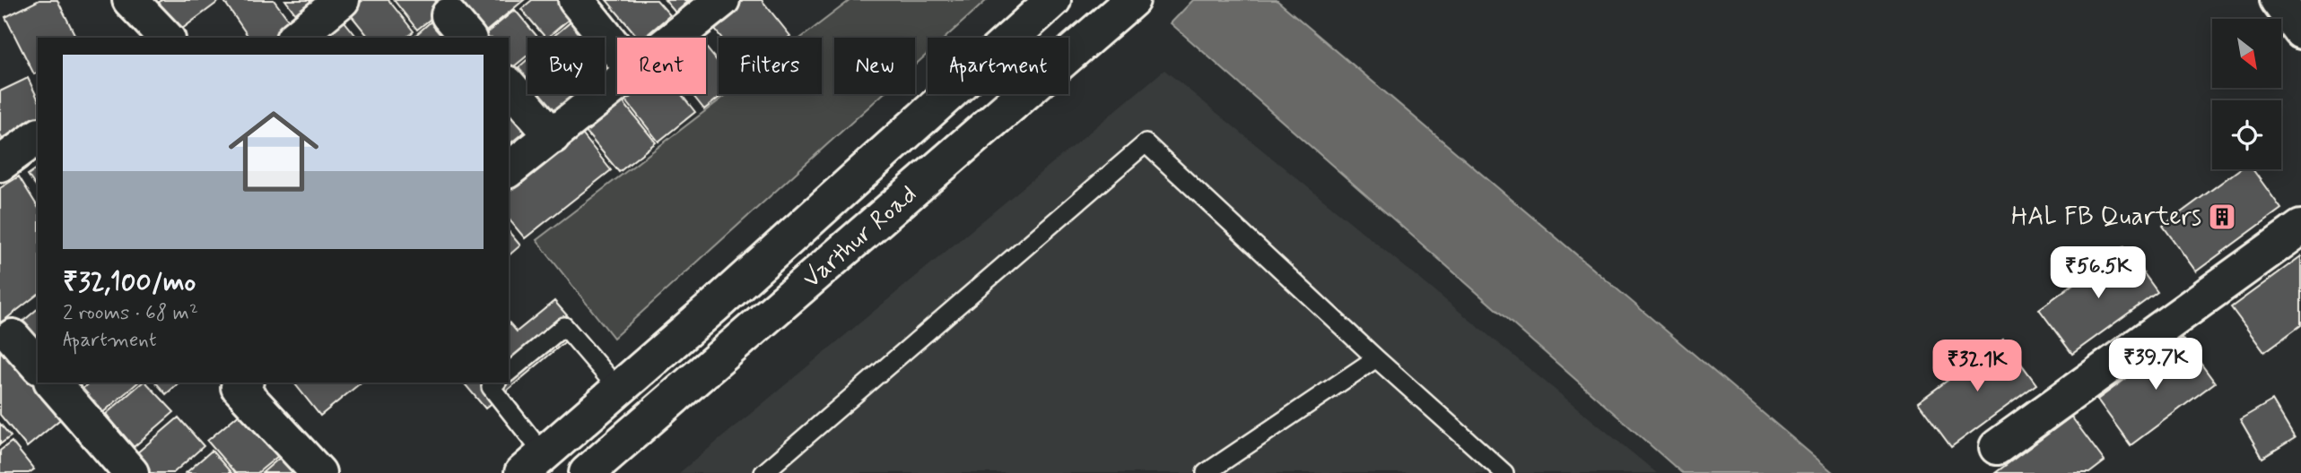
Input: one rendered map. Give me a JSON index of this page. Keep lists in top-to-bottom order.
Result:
{
  "streets": {
    "main road": ["Varthur Road"]
  },
  "places": {
    "building": ["HAL FB Quarters"]
  },
  "north": "bottom right",
  "page": {
    "chip": [
      "Buy",
      "Rent",
      "Filters",
      "New",
      "Apartment"
    ],
    "list": [
      {
        "name": "₹32,100/mo",
        "note": "2 rooms · 68 m² · Apartment"
      }
    ],
    "price": ["₹56.5K", "₹39.7K", "₹32.1K"]
  }
}
